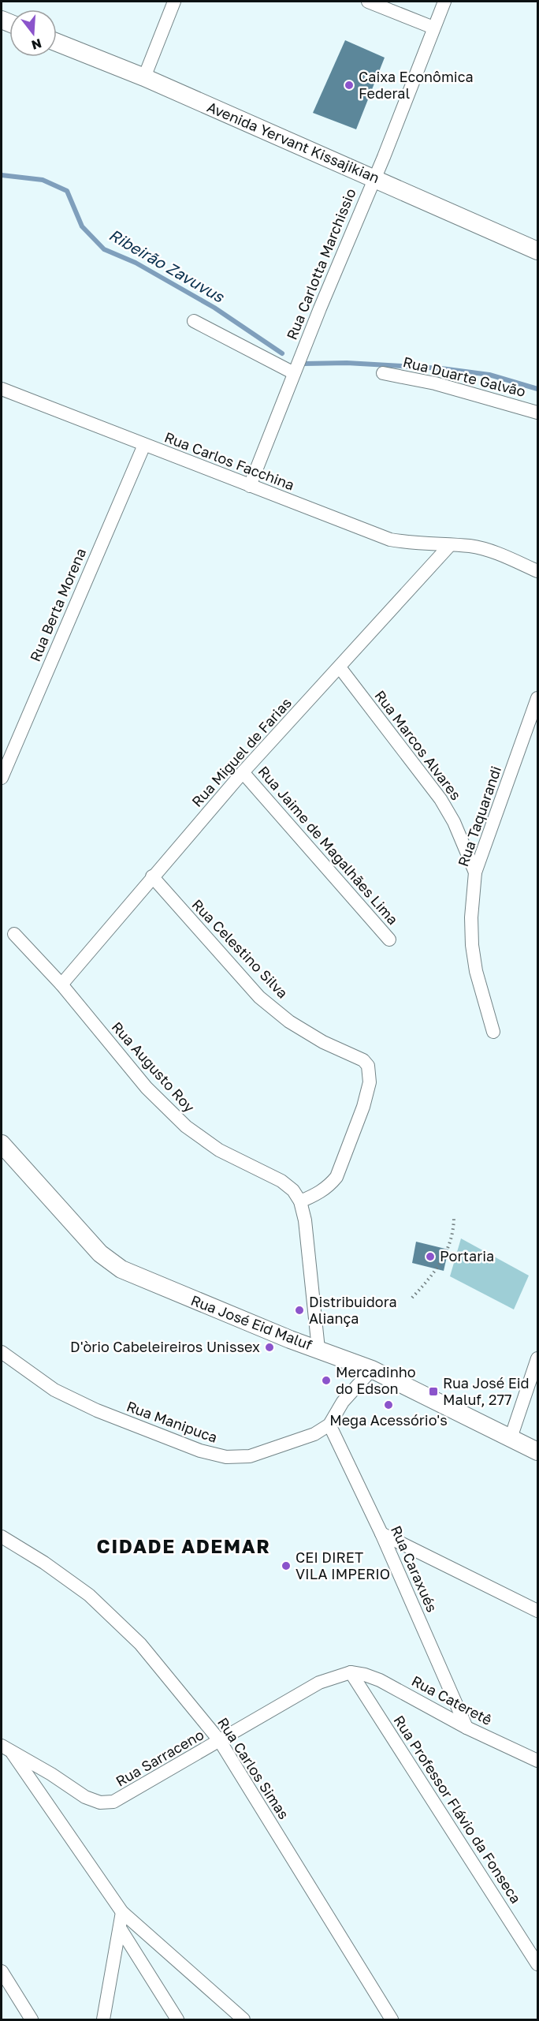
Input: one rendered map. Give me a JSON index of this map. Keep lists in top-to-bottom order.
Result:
{
  "streets": {
    "street": [
      "Avenida Yervant Kissajikian",
      "Rua Carlotta Marchissio",
      "Rua Duarte Galvão",
      "Rua Carlos Facchina",
      "Rua Berta Morena",
      "Rua Marcos Alvares",
      "Rua Miguel de Farias",
      "Rua Taquarandi",
      "Rua Jaime de Magalhães Lima",
      "Rua Celestino Silva",
      "Rua Augusto Roy",
      "Rua José Eid Maluf",
      "Rua Manipuca",
      "Rua Caraxués",
      "Rua Cateretê",
      "Rua Sarraceno",
      "Rua Carlos Simas",
      "Rua Professor Flávio da Fonseca"
    ]
  },
  "crossings": [
    ["Avenida Yervant Kissajikian", "Rua Carlotta Marchissio"],
    ["Rua Carlotta Marchissio", "Rua Carlos Facchina"],
    ["Rua Carlos Facchina", "Rua Berta Morena"],
    ["Rua Carlos Facchina", "Rua Miguel de Farias"],
    ["Rua Marcos Alvares", "Rua Miguel de Farias"],
    ["Rua Marcos Alvares", "Rua Taquarandi"],
    ["Rua Miguel de Farias", "Rua Jaime de Magalhães Lima"],
    ["Rua Miguel de Farias", "Rua Celestino Silva"],
    ["Rua Miguel de Farias", "Rua Augusto Roy"],
    ["Rua Celestino Silva", "Rua Augusto Roy"],
    ["Rua José Eid Maluf", "Rua Manipuca"],
    ["Rua Manipuca", "Rua Caraxués"],
    ["Rua Caraxués", "Rua Cateretê"],
    ["Rua Cateretê", "Rua Sarraceno"],
    ["Rua Cateretê", "Rua Professor Flávio da Fonseca"],
    ["Rua Sarraceno", "Rua Carlos Simas"],
    ["Rua Sarraceno", "Rua Professor Flávio da Fonseca"]
  ],
  "districts": ["CIDADE ADEMAR"],
  "water": ["Ribeirão Zavuvus"],
  "places": {
    "other": [
      "Caixa Econômica Federal",
      "Portaria",
      "Distribuidora Aliança",
      "D'òrio Cabeleireiros Unissex",
      "Mercadinho do Edson",
      "Mega Acessório's",
      "CEI DIRET VILA IMPERIO"
    ],
    "transit": ["Rua José Eid Maluf, 277"]
  },
  "north": "bottom"
}
